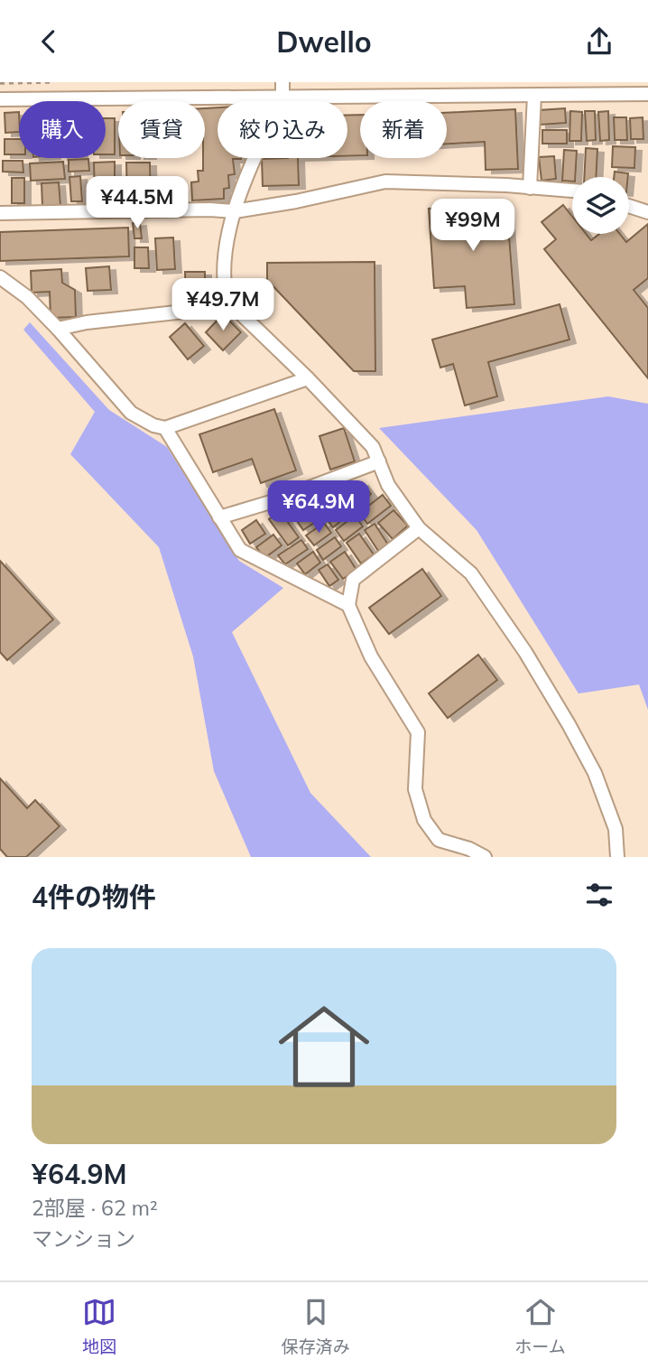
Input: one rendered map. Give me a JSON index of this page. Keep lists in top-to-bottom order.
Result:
{
  "page": {
    "header": "Dwello",
    "chip": [
      "購入",
      "賃貸",
      "絞り込み",
      "新着"
    ],
    "price": [
      "¥44.5M",
      "¥99M",
      "¥49.7M",
      "¥64.9M"
    ],
    "heading": "4件の物件",
    "list": [
      {
        "name": "¥64.9M",
        "note": "2部屋 · 62 m² · マンション"
      }
    ],
    "tabs": ["地図", "保存済み", "ホーム"]
  }
}
